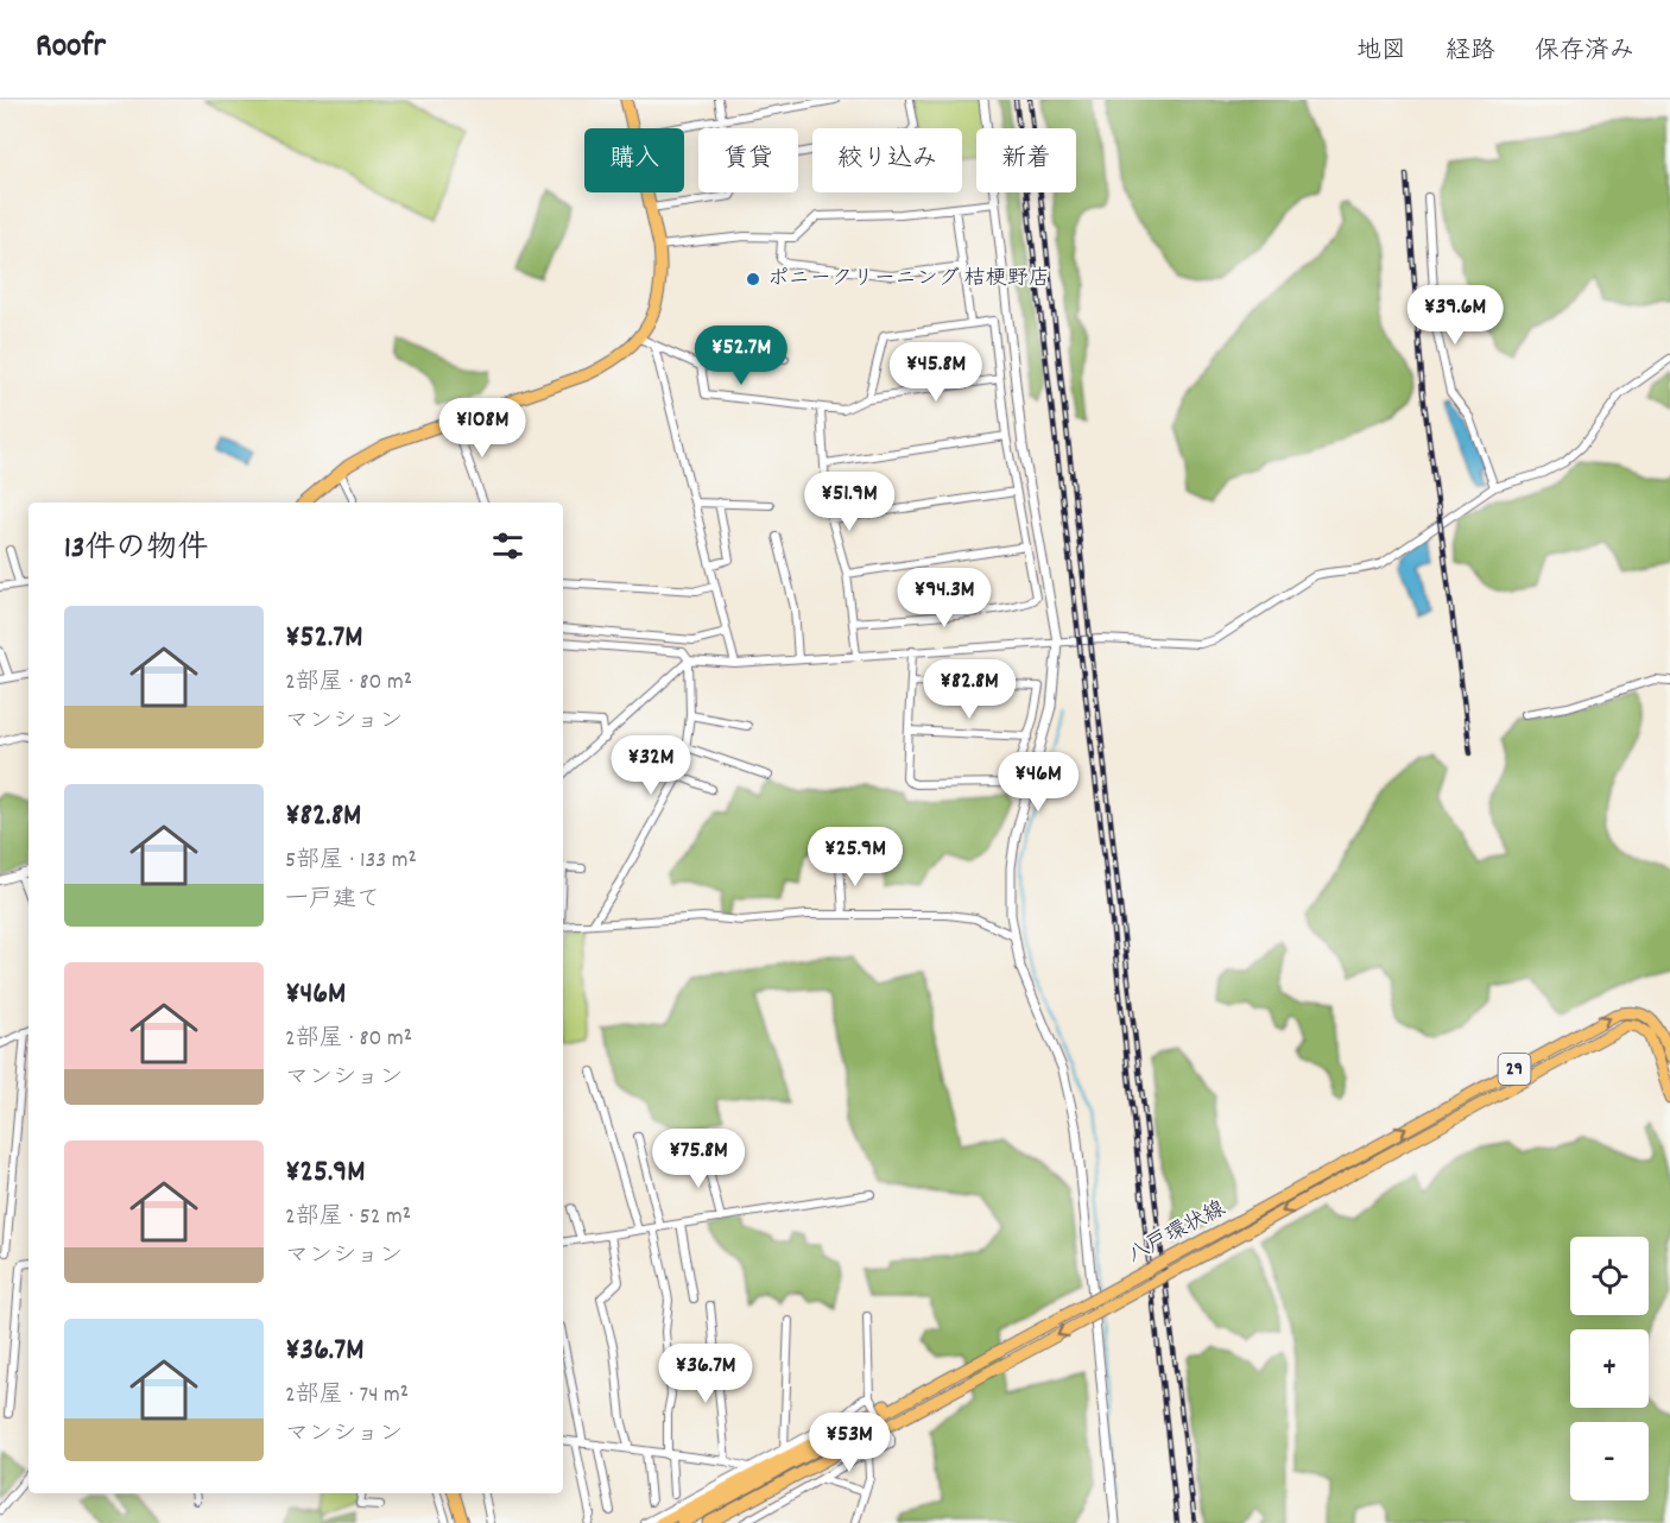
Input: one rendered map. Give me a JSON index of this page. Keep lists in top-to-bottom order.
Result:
{
  "streets": {
    "main road": ["29", "八戸環状線"]
  },
  "crossings": [
    ["29", "八戸環状線"]
  ],
  "places": ["ポニークリーニング 桔梗野店"],
  "page": {
    "header": "Roofr",
    "nav": ["地図", "経路", "保存済み"],
    "chip": [
      "購入",
      "賃貸",
      "絞り込み",
      "新着"
    ],
    "price": [
      "¥39.6M",
      "¥52.7M",
      "¥45.8M",
      "¥108M",
      "¥51.9M",
      "¥94.3M",
      "¥82.8M",
      "¥32M",
      "¥46M",
      "¥25.9M",
      "¥75.8M",
      "¥36.7M",
      "¥53M"
    ],
    "heading": "13件の物件",
    "list": [
      {
        "name": "¥52.7M",
        "note": "2部屋 · 80 m² · マンション"
      },
      {
        "name": "¥82.8M",
        "note": "5部屋 · 133 m² · 一戸建て"
      },
      {
        "name": "¥46M",
        "note": "2部屋 · 80 m² · マンション"
      },
      {
        "name": "¥25.9M",
        "note": "2部屋 · 52 m² · マンション"
      },
      {
        "name": "¥36.7M",
        "note": "2部屋 · 74 m² · マンション"
      }
    ],
    "map_buttons": ["+", "−"]
  }
}
